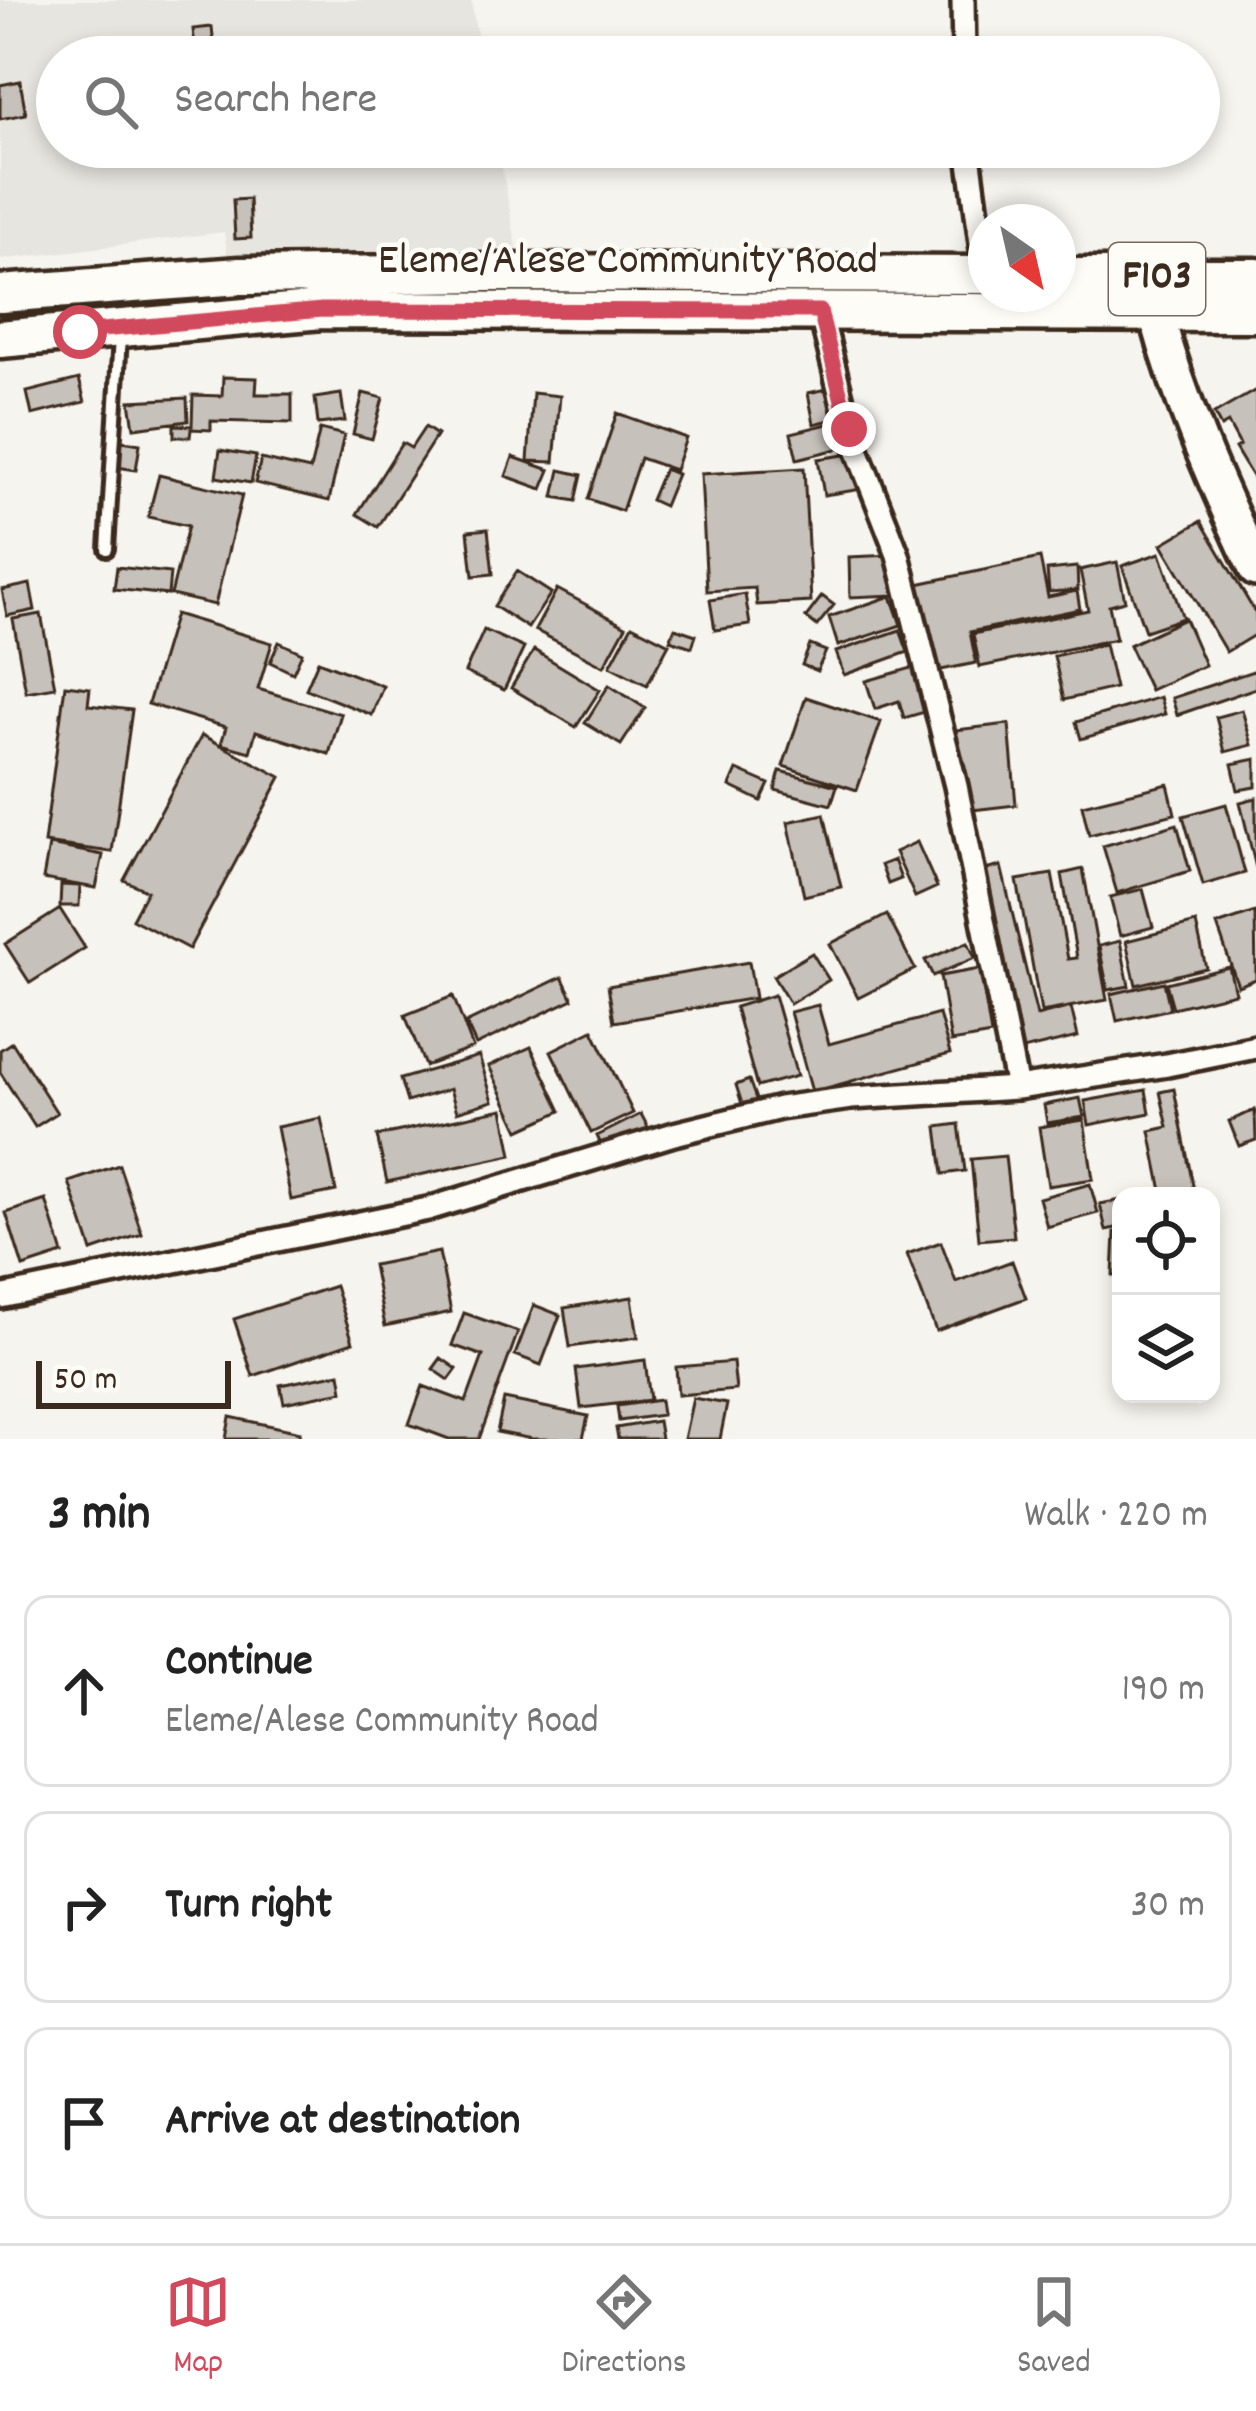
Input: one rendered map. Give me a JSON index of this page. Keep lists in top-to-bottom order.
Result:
{
  "streets": {
    "main road": ["Eleme/Alese Community Road", "F103"]
  },
  "scale_bar": "50 m",
  "north": "bottom right",
  "page": {
    "search": "Search here",
    "scale": "50 m",
    "heading": ["3 min", "Walk · 220 m"],
    "list": [
      ["Continue", "Eleme/Alese Community Road", "190 m"],
      ["Turn right", "30 m"],
      "Arrive at destination"
    ],
    "nav": ["Map", "Directions", "Saved"]
  }
}
